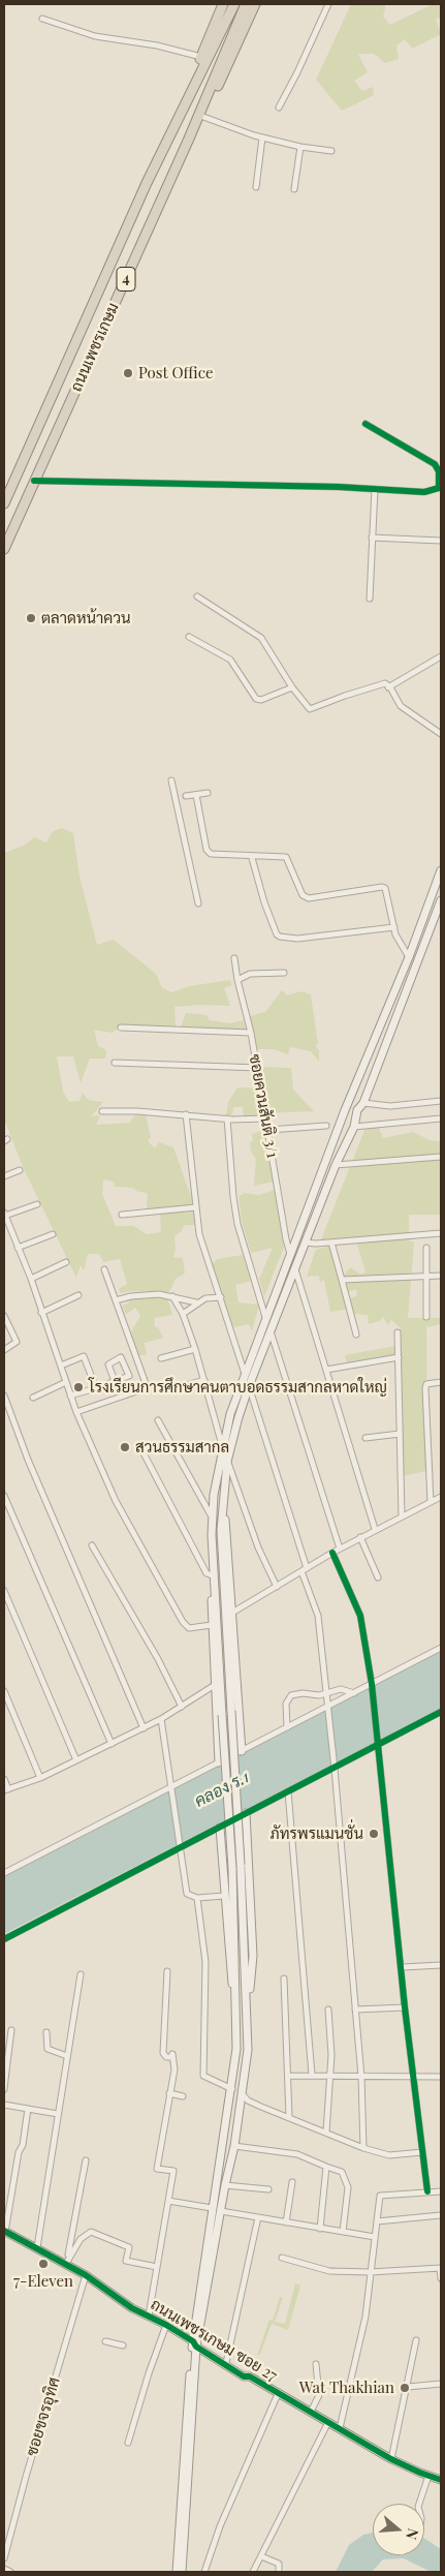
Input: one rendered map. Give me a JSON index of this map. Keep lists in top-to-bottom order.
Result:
{
  "streets": {
    "highway": ["4", "ถนนเพชรเกษม"],
    "main road": ["ถนนเพชรเกษม ซอย 27"],
    "street": ["ซอยควนสันติ 3/1", "ซอยขจรอุทิศ"]
  },
  "crossings": [
    ["ถนนเพชรเกษม ซอย 27", "ซอยขจรอุทิศ"]
  ],
  "water": ["คลอง ร.1"],
  "places": [
    "Post Office",
    "ตลาดหน้าควน",
    "โรงเรียนการศึกษาคนตาบอดธรรมสากลหาดใหญ่",
    "สวนธรรมสากล",
    "ภัทรพรแมนชั่น",
    "7-Eleven",
    "Wat Thakhian"
  ],
  "north": "right"
}
